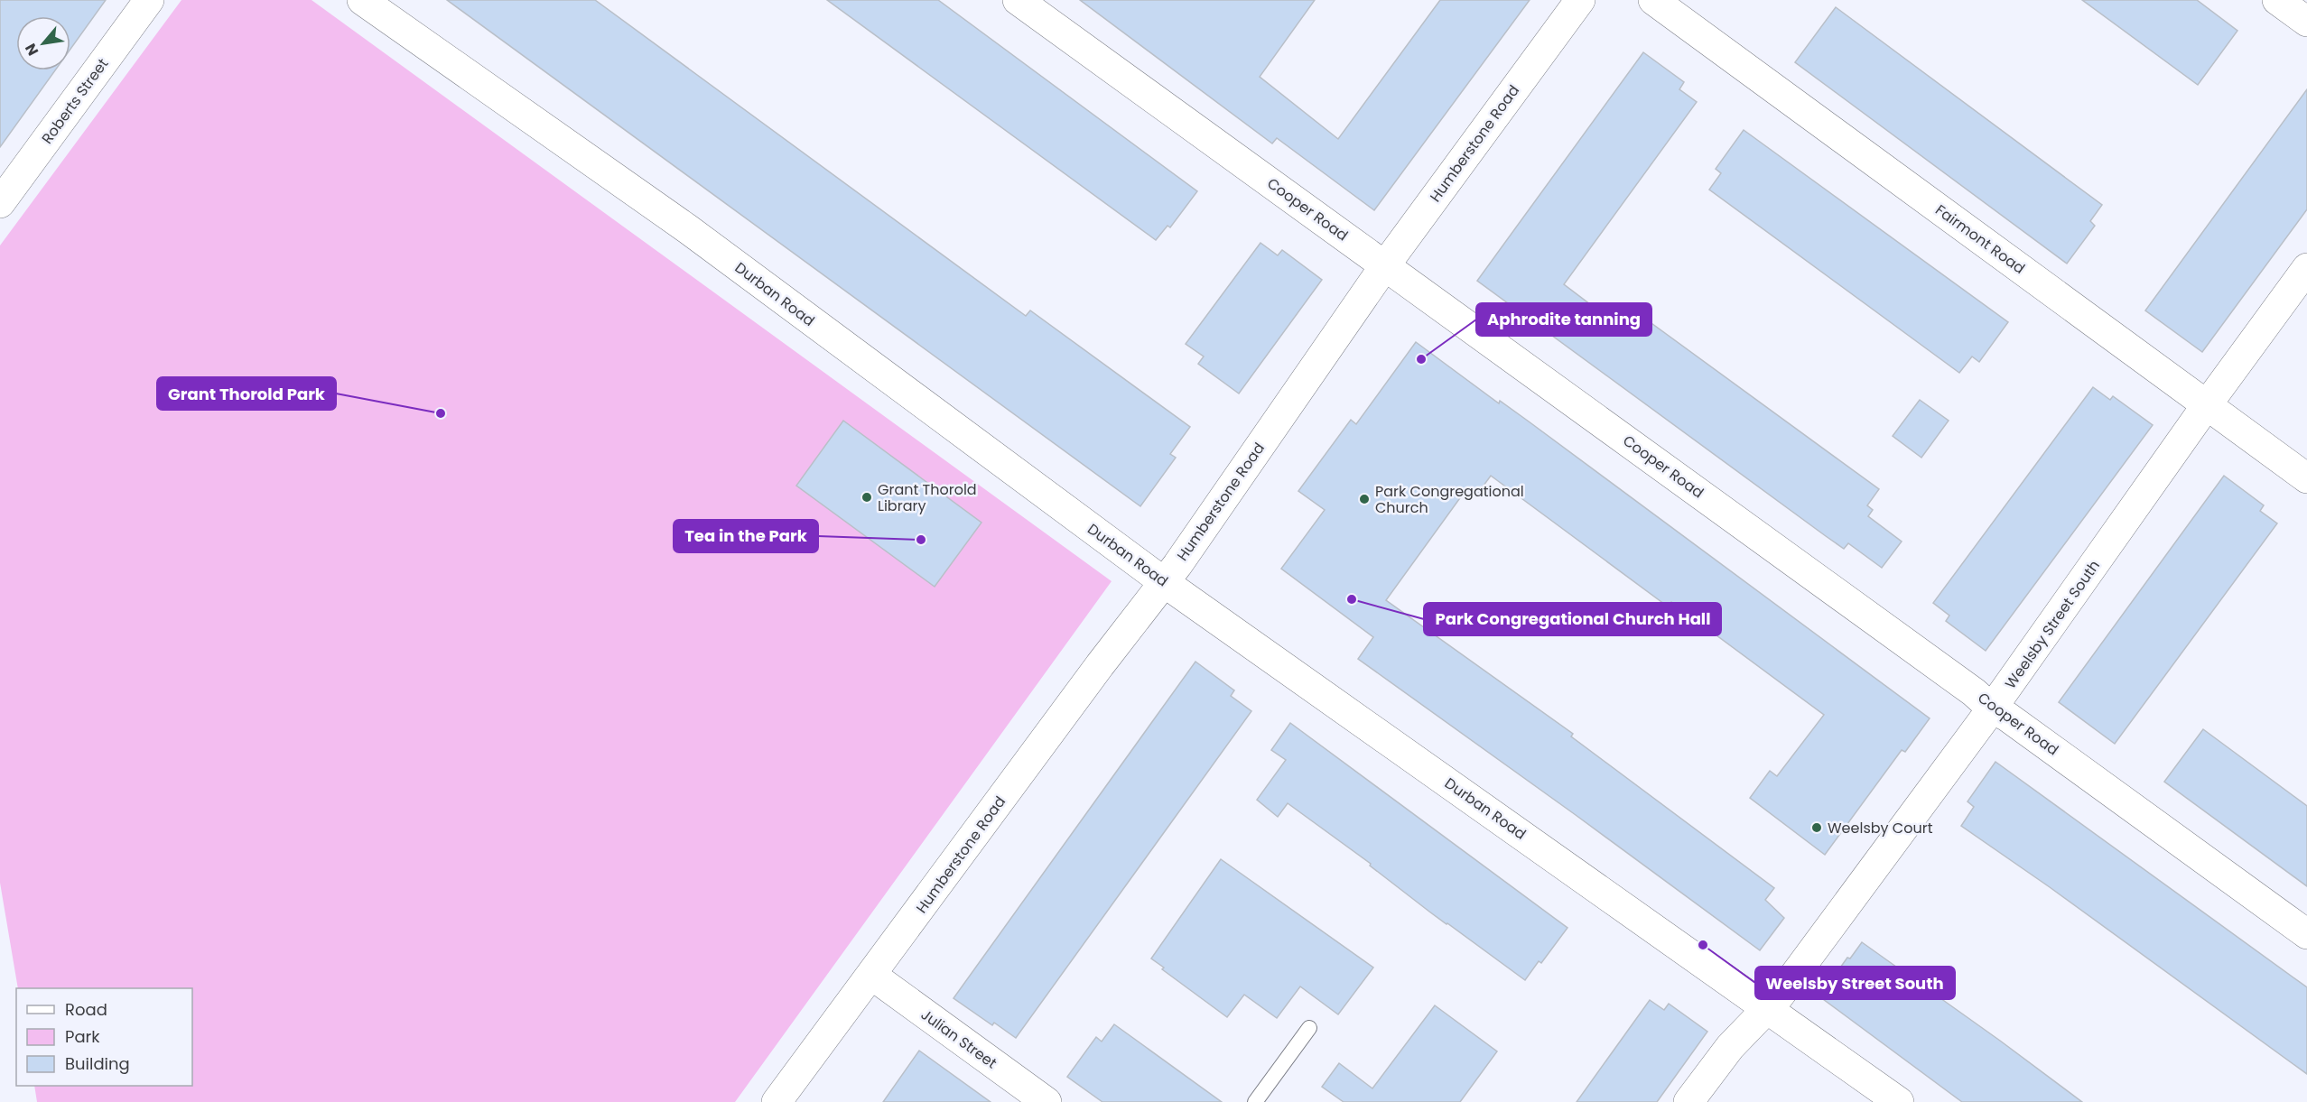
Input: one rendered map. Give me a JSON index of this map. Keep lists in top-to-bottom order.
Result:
{
  "streets": {
    "street": [
      "Roberts Street",
      "Humberstone Road",
      "Cooper Road",
      "Fairmont Road",
      "Durban Road",
      "Weelsby Street South",
      "Julian Street"
    ]
  },
  "crossings": [
    ["Humberstone Road", "Cooper Road"],
    ["Humberstone Road", "Durban Road"],
    ["Humberstone Road", "Julian Street"],
    ["Cooper Road", "Weelsby Street South"],
    ["Fairmont Road", "Weelsby Street South"],
    ["Durban Road", "Weelsby Street South"]
  ],
  "places": [
    "Aphrodite tanning",
    "Grant Thorold Park",
    "Grant Thorold Library",
    "Park Congregational Church",
    "Tea in the Park",
    "Park Congregational Church Hall",
    "Weelsby Court",
    "Weelsby Street South"
  ],
  "legend": ["Road", "Park", "Building"],
  "north": "bottom left"
}
